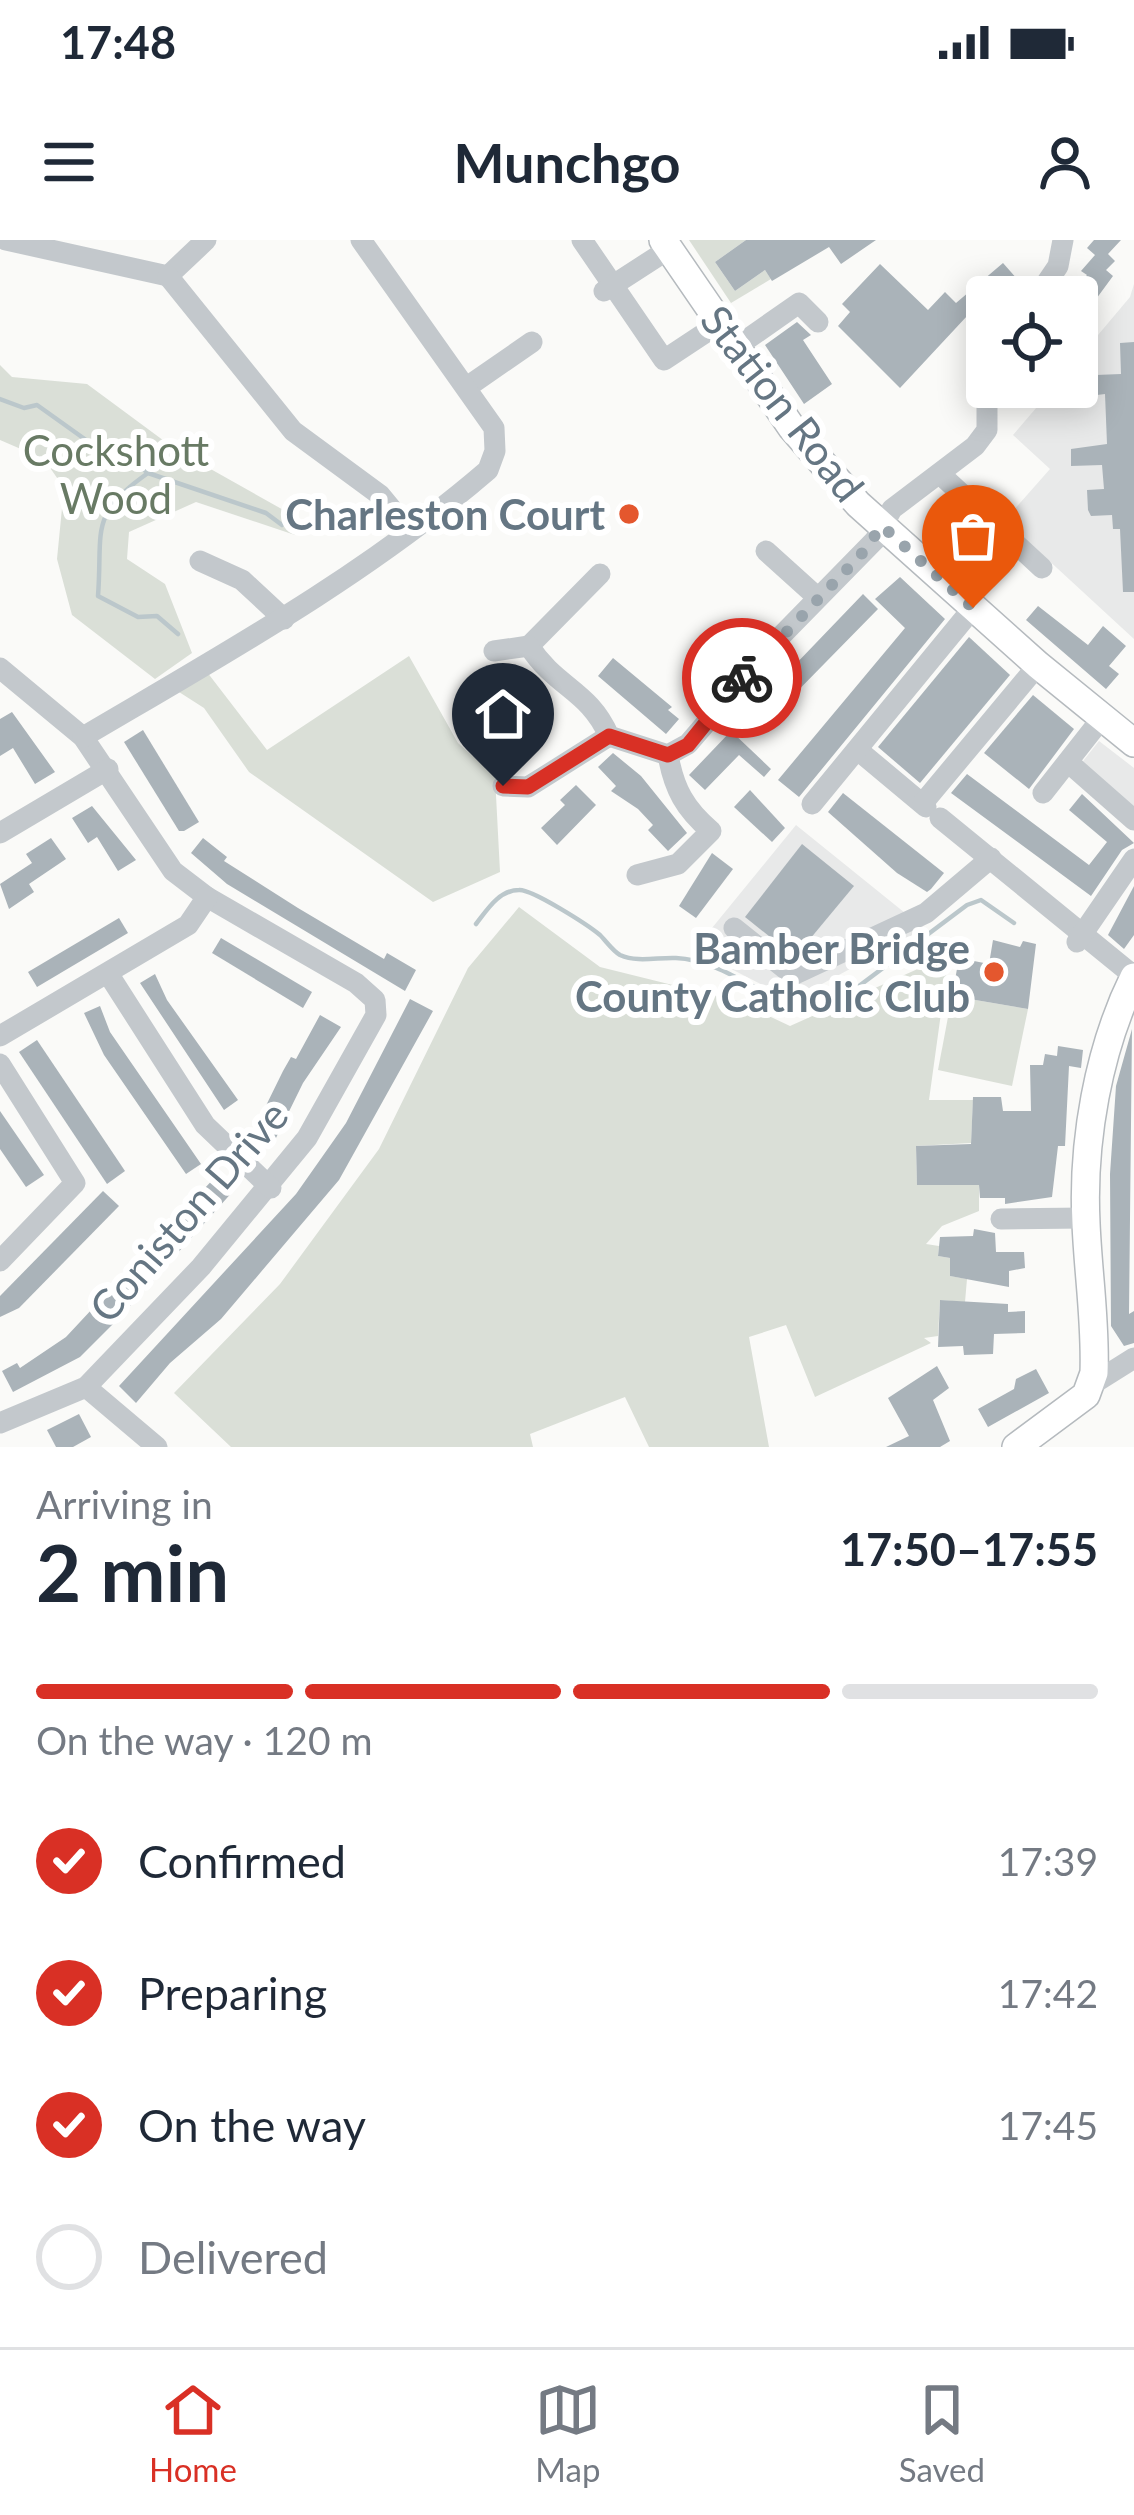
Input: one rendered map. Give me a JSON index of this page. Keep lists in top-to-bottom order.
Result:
{
  "streets": {
    "main road": ["Station Road"],
    "street": ["Coniston Drive"]
  },
  "parks": ["Cockshott Wood"],
  "places": ["Charleston Court", "Bamber Bridge County Catholic Club"],
  "page": {
    "status": "17:48",
    "header": "Munchgo",
    "heading": ["2 min", "Arriving in", "17:50–17:55"],
    "bar": "On the way · 120 m",
    "list": [
      ["Confirmed", "17:39"],
      ["Preparing", "17:42"],
      ["On the way", "17:45"],
      "Delivered"
    ],
    "tabs": ["Home", "Map", "Saved"]
  }
}
